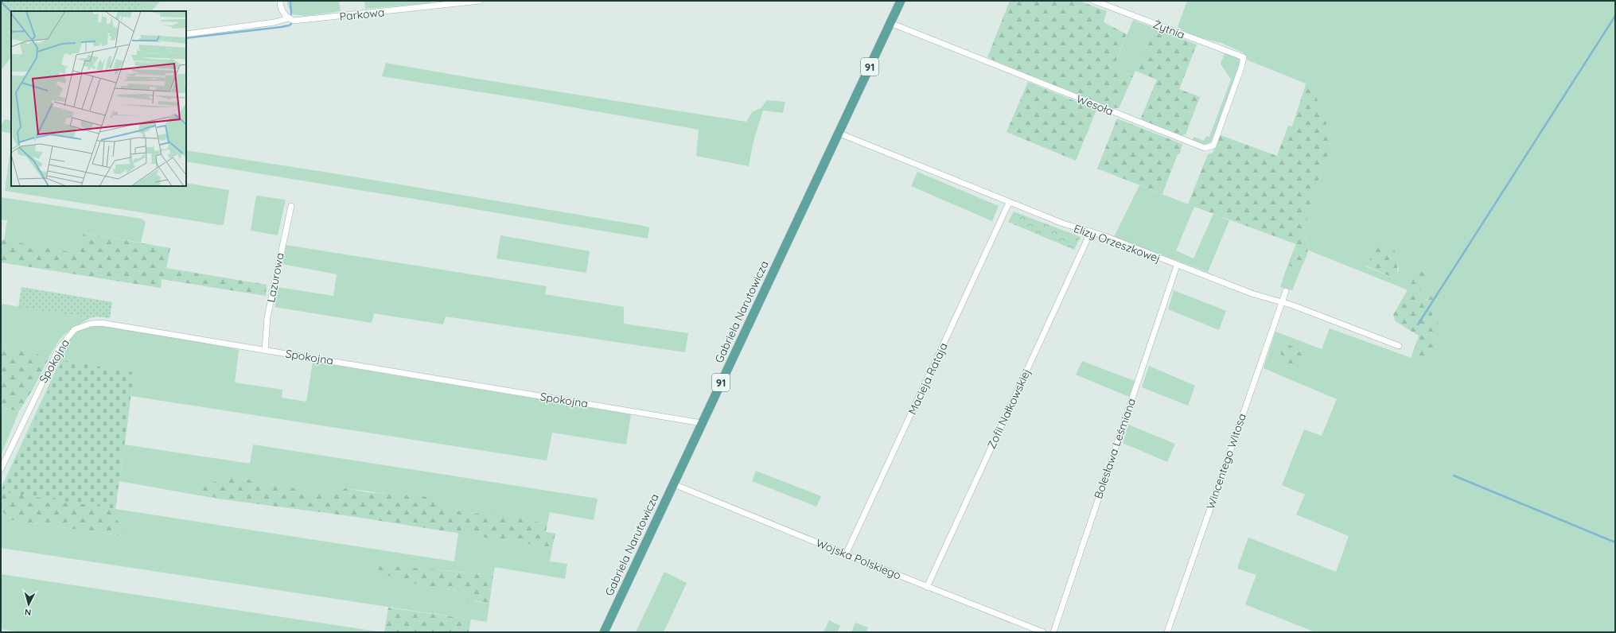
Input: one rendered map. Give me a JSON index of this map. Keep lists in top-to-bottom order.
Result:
{
  "streets": {
    "main road": ["91", "Gabriela Narutowicza"],
    "street": [
      "Parkowa",
      "Żytnia",
      "Wesoła",
      "Elizy Orzeszkowej",
      "Lazurowa",
      "Spokojna",
      "Macieja Rataja",
      "Zofii Nałkowskiej",
      "Bolesława Leśmiana",
      "Wincentego Witosa",
      "Wojska Polskiego"
    ]
  },
  "crossings": [
    ["Żytnia", "Wesoła"],
    ["Wesoła", "Gabriela Narutowicza"],
    ["Elizy Orzeszkowej", "Gabriela Narutowicza"],
    ["Elizy Orzeszkowej", "Macieja Rataja"],
    ["Elizy Orzeszkowej", "Zofii Nałkowskiej"],
    ["Elizy Orzeszkowej", "Bolesława Leśmiana"],
    ["Elizy Orzeszkowej", "Wincentego Witosa"],
    ["Lazurowa", "Spokojna"],
    ["Gabriela Narutowicza", "Spokojna"],
    ["Gabriela Narutowicza", "Wojska Polskiego"],
    ["Macieja Rataja", "Wojska Polskiego"],
    ["Zofii Nałkowskiej", "Wojska Polskiego"]
  ],
  "north": "bottom"
}
